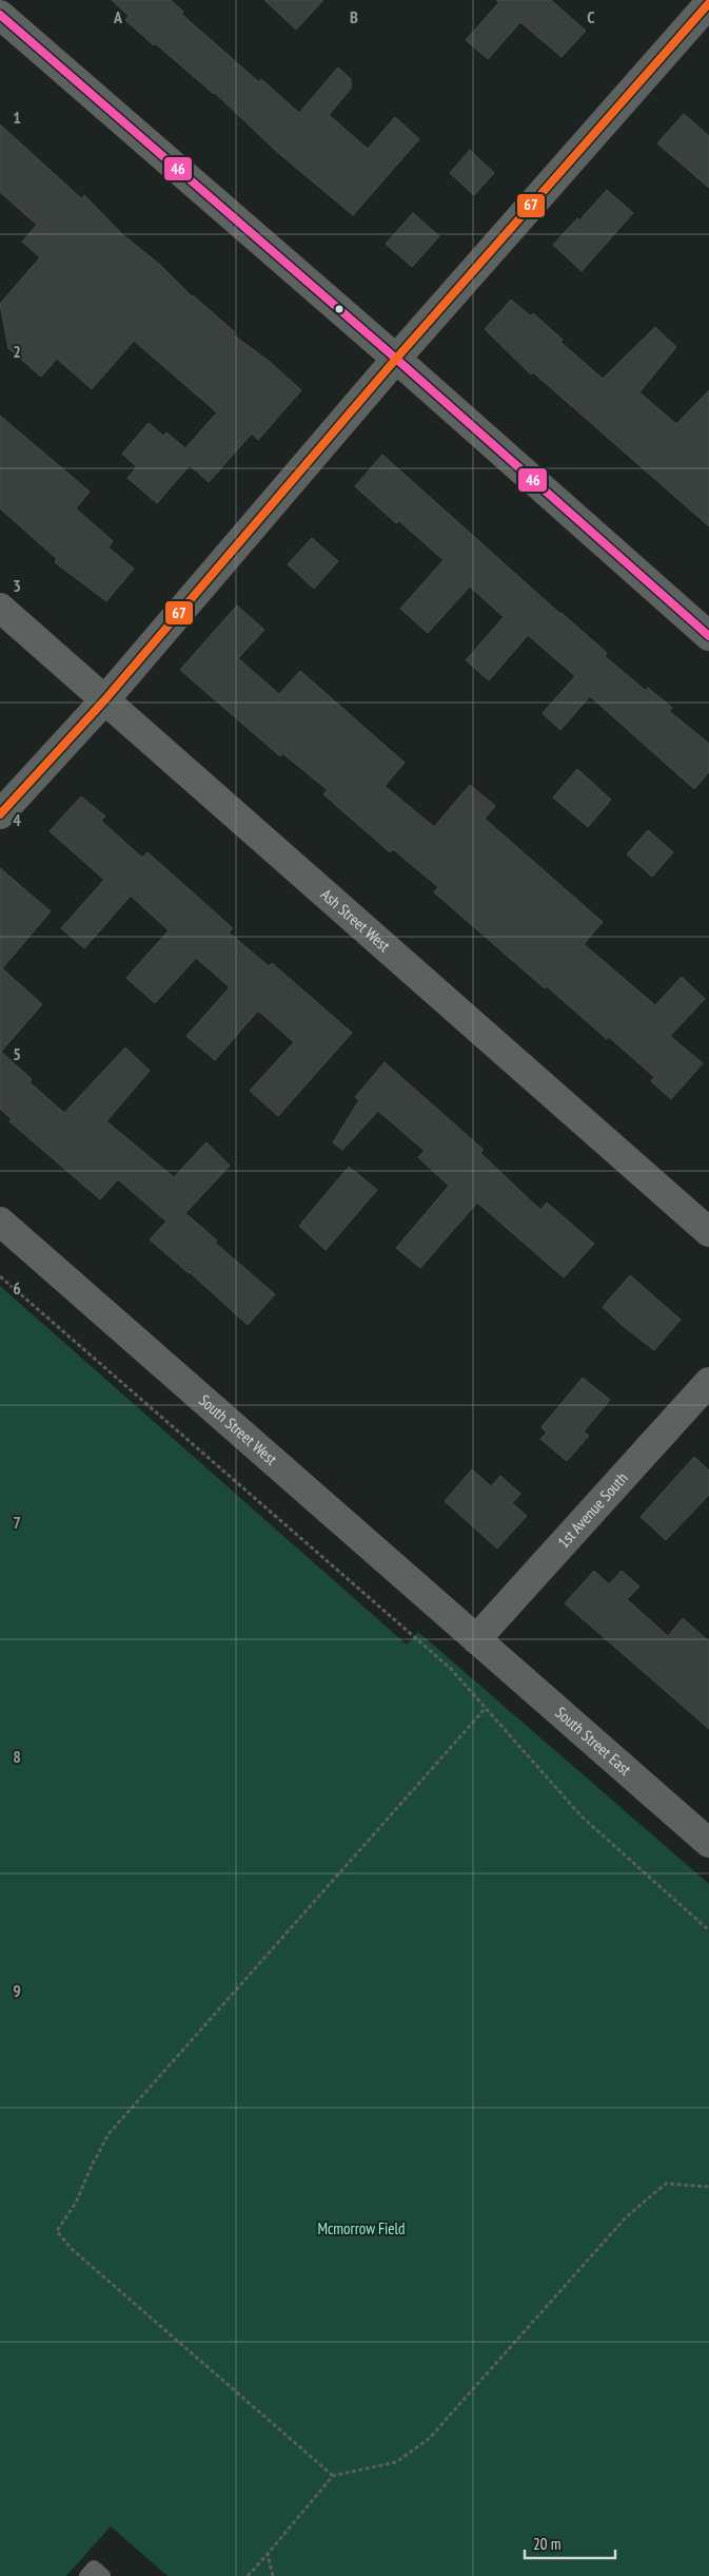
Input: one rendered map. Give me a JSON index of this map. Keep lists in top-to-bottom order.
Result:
{
  "streets": {
    "street": [
      "Ash Street West",
      "South Street West",
      "1st Avenue South",
      "South Street East"
    ]
  },
  "crossings": [
    ["South Street West", "1st Avenue South"],
    ["South Street West", "South Street East"],
    ["1st Avenue South", "South Street East"]
  ],
  "parks": ["Mcmorrow Field"],
  "lines": ["transit line 67", "transit line 46"],
  "scale_bar": "20 m",
  "grid": {
    "columns": ["A", "B", "C"],
    "rows": [
      "1",
      "2",
      "3",
      "4",
      "5",
      "6",
      "7",
      "8",
      "9"
    ]
  }
}
